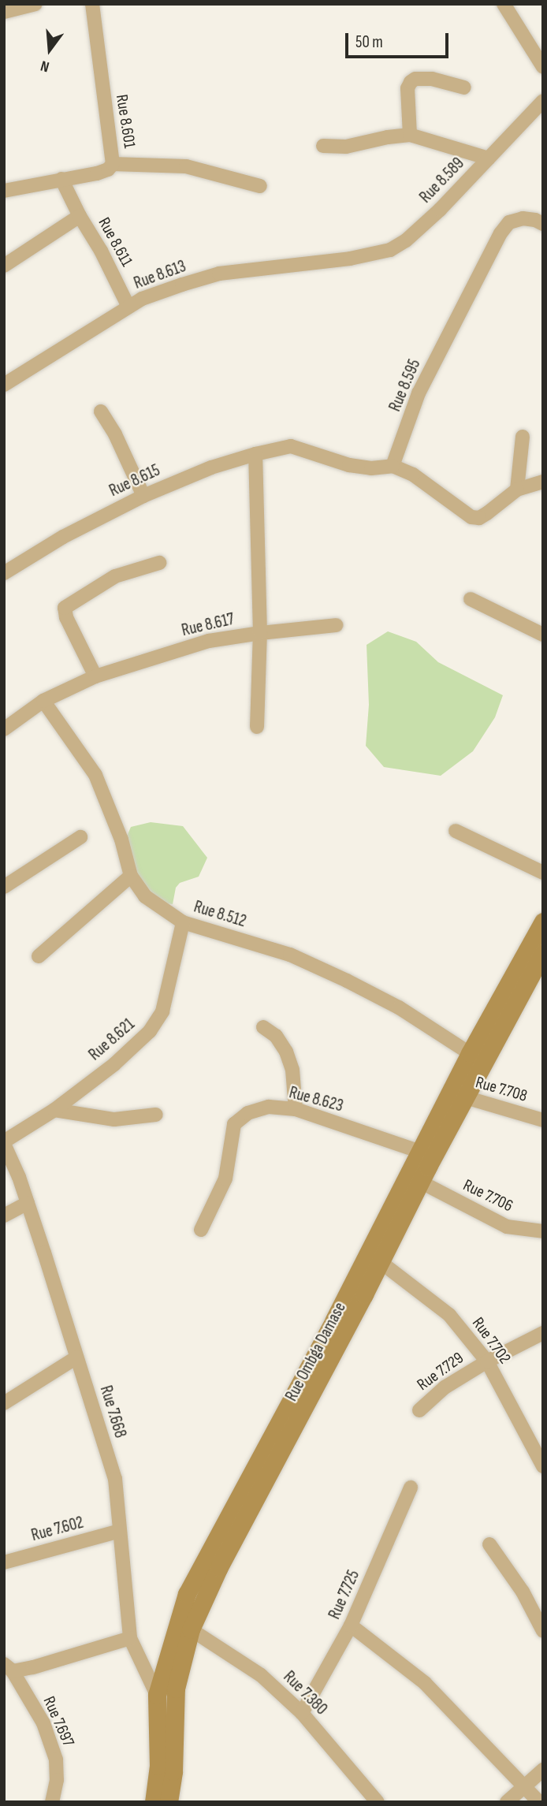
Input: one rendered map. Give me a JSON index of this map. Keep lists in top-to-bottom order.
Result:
{
  "streets": {
    "main road": ["Rue Ombga Damase"],
    "street": [
      "Rue 8.601",
      "Rue 8.589",
      "Rue 8.611",
      "Rue 8.613",
      "Rue 8.595",
      "Rue 8.615",
      "Rue 8.617",
      "Rue 8.512",
      "Rue 8.621",
      "Rue 7.708",
      "Rue 8.623",
      "Rue 7.706",
      "Rue 7.702",
      "Rue 7.729",
      "Rue 7.668",
      "Rue 7.602",
      "Rue 7.725",
      "Rue 7.380",
      "Rue 7.697"
    ]
  },
  "crossings": [
    ["Rue 8.589", "Rue 8.613"],
    ["Rue 8.611", "Rue 8.613"],
    ["Rue 8.595", "Rue 8.615"],
    ["Rue 8.615", "Rue 8.617"],
    ["Rue 8.617", "Rue 8.512"],
    ["Rue 8.512", "Rue 8.621"],
    ["Rue 8.512", "Rue Ombga Damase"],
    ["Rue 8.621", "Rue 7.668"],
    ["Rue 7.708", "Rue Ombga Damase"],
    ["Rue 8.623", "Rue Ombga Damase"],
    ["Rue 7.706", "Rue Ombga Damase"],
    ["Rue 7.702", "Rue Ombga Damase"],
    ["Rue 7.702", "Rue 7.729"],
    ["Rue Ombga Damase", "Rue 7.668"],
    ["Rue Ombga Damase", "Rue 7.380"],
    ["Rue 7.668", "Rue 7.602"],
    ["Rue 7.725", "Rue 7.380"]
  ],
  "scale_bar": "50 m",
  "north": "bottom"
}
